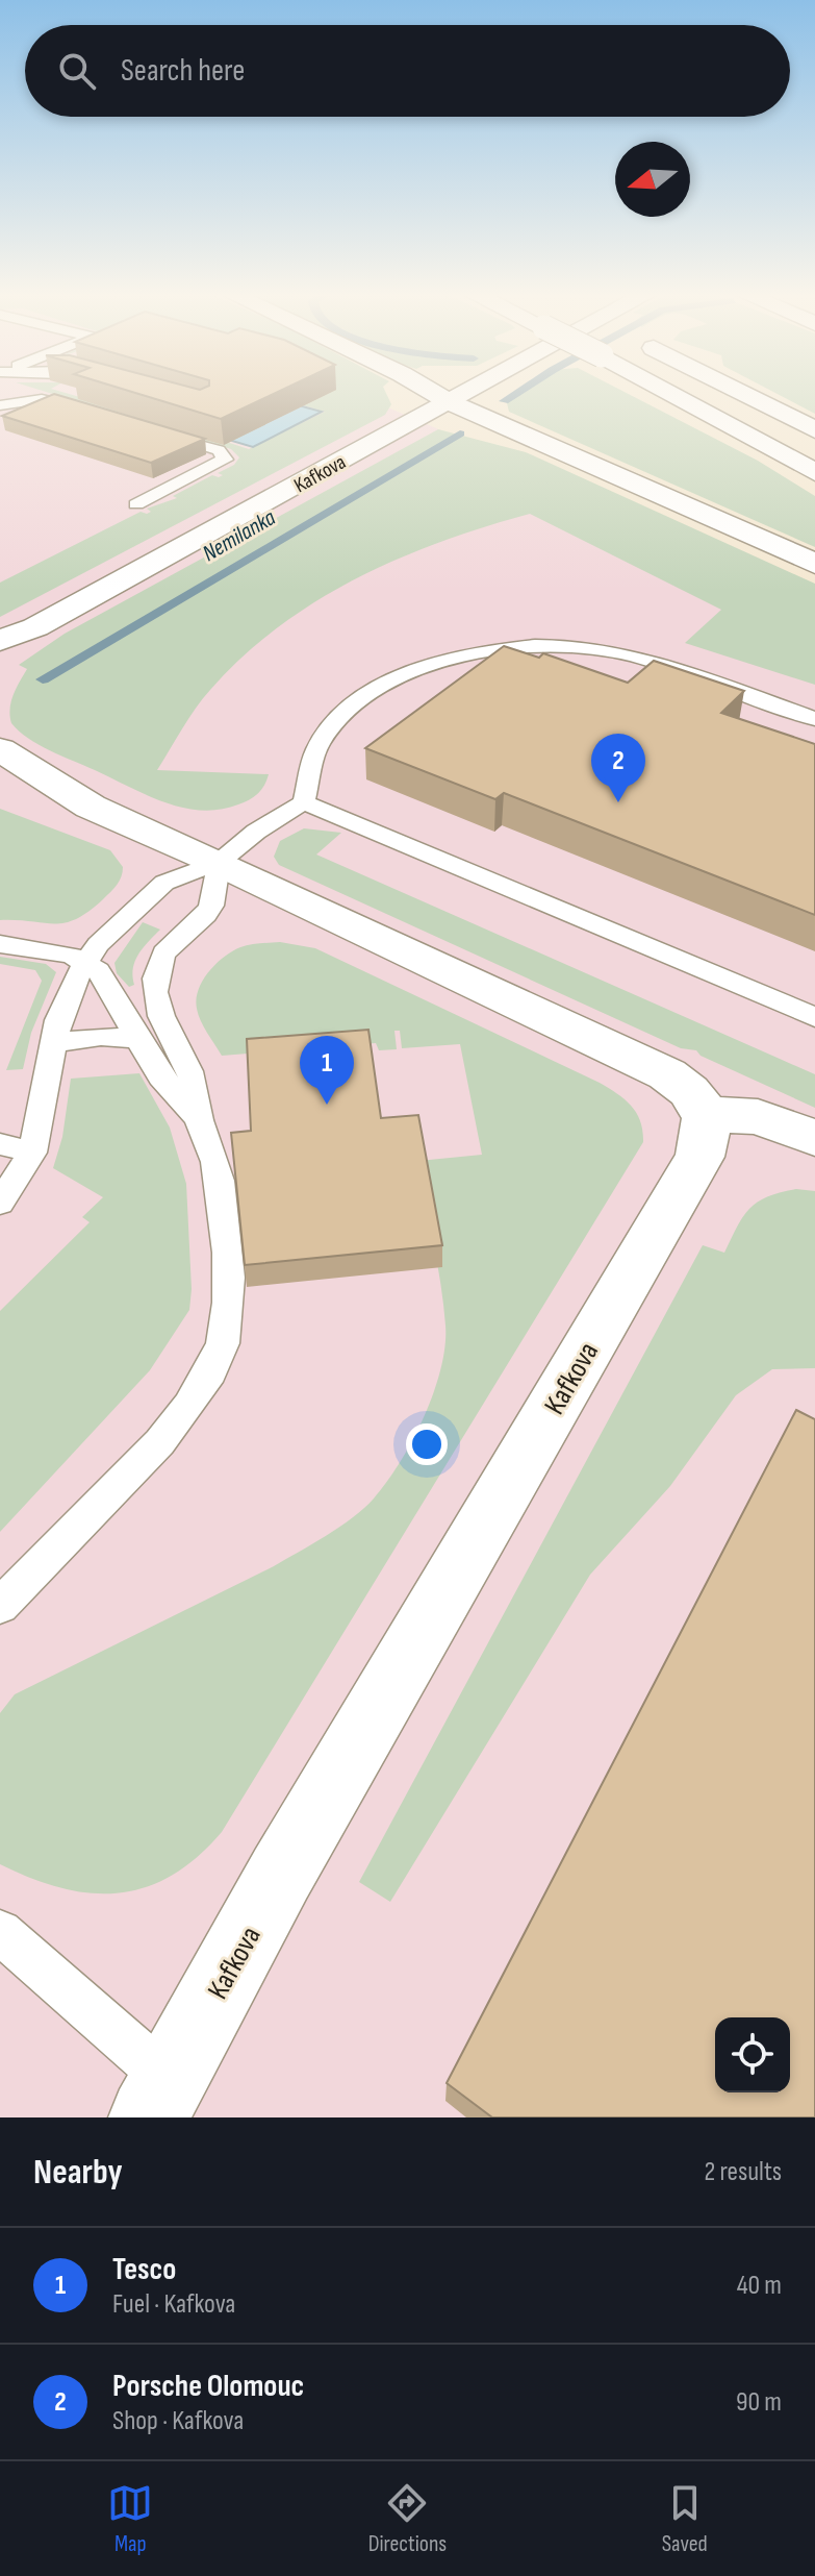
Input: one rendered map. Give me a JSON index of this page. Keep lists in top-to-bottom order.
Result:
{
  "streets": {
    "street": ["Kafkova"]
  },
  "water": ["Nemilanka"],
  "north": "left",
  "page": {
    "search": "Search here",
    "pins": ["2", "1"],
    "heading": ["Nearby", "2 results"],
    "list": [
      {
        "mark": "1",
        "name": "Tesco",
        "note": "Fuel · Kafkova",
        "value": "40 m"
      },
      {
        "mark": "2",
        "name": "Porsche Olomouc",
        "note": "Shop · Kafkova",
        "value": "90 m"
      }
    ],
    "nav": ["Map", "Directions", "Saved"]
  }
}
